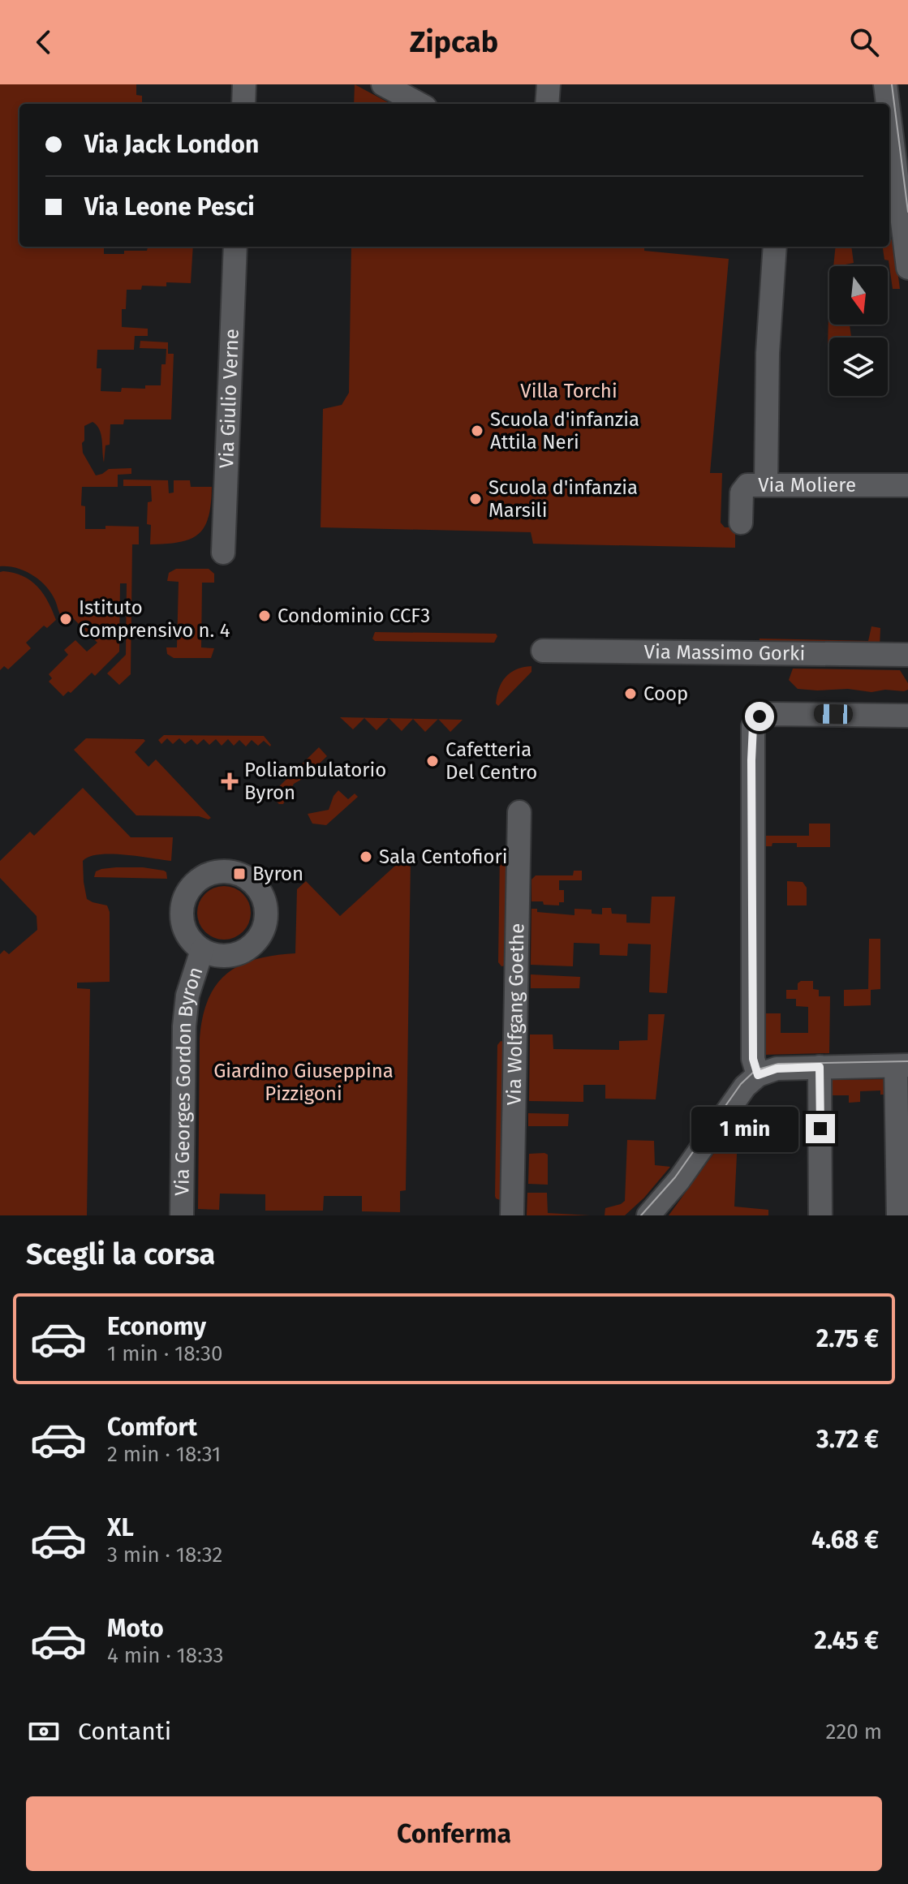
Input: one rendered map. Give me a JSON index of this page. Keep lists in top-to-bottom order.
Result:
{
  "streets": {
    "street": [
      "Via Giulio Verne",
      "Via Moliere",
      "Via Massimo Gorki",
      "Via Wolfgang Goethe",
      "Via Georges Gordon Byron"
    ]
  },
  "parks": ["Villa Torchi", "Giardino Giuseppina Pizzigoni"],
  "places": {
    "other": [
      "Scuola d'infanzia Attila Neri",
      "Scuola d'infanzia Marsili",
      "Condominio CCF3",
      "Istituto Comprensivo n. 4",
      "Coop",
      "Cafetteria Del Centro",
      "Sala Centofiori"
    ],
    "health": ["Poliambulatorio Byron"],
    "transit": ["Byron"]
  },
  "north": "bottom",
  "page": {
    "header": "Zipcab",
    "banner": ["Via Jack London", "Via Leone Pesci"],
    "bubble": "1 min",
    "heading": "Scegli la corsa",
    "list": [
      {
        "name": "Economy",
        "note": "1 min · 18:30",
        "value": "2.75 €"
      },
      {
        "name": "Comfort",
        "note": "2 min · 18:31",
        "value": "3.72 €"
      },
      {
        "name": "XL",
        "note": "3 min · 18:32",
        "value": "4.68 €"
      },
      {
        "name": "Moto",
        "note": "4 min · 18:33",
        "value": "2.45 €"
      }
    ],
    "pay": ["Contanti", "220 m"],
    "buttons": "Conferma"
  }
}
